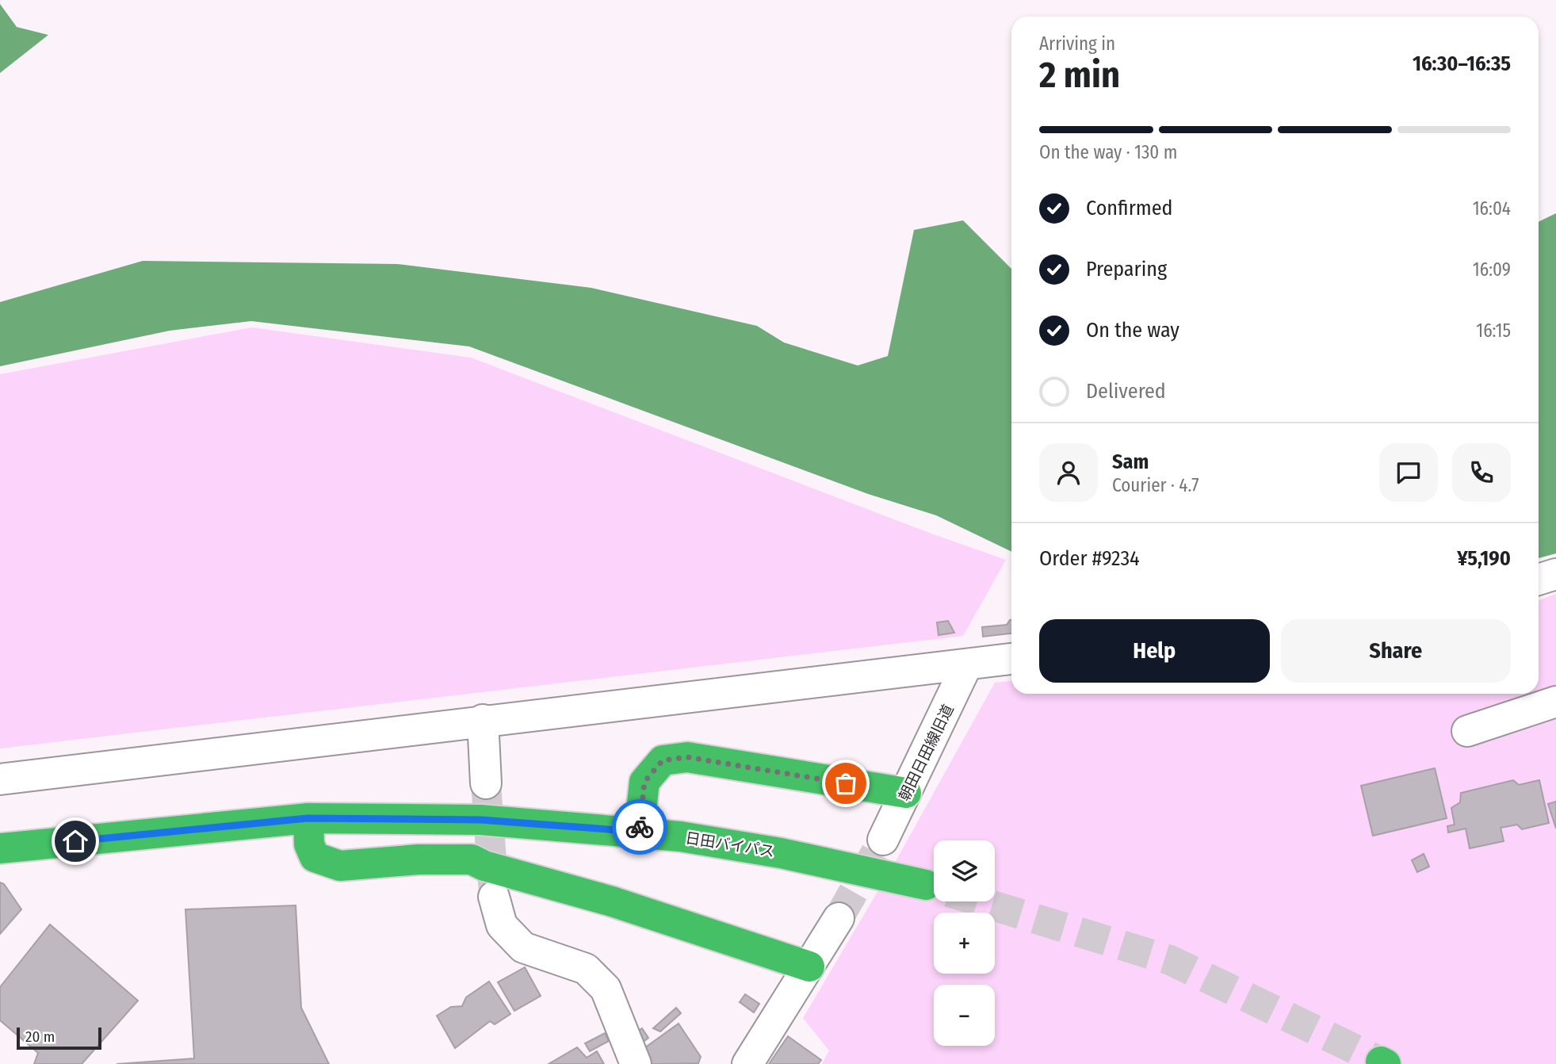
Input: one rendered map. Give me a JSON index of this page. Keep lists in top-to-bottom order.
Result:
{
  "streets": {
    "highway": ["日田バイパス"],
    "street": ["朝田日田線旧道"]
  },
  "scale_bar": "20 m",
  "page": {
    "heading": ["2 min", "Arriving in", "16:30–16:35"],
    "panel": [
      "Sam",
      "Courier · 4.7",
      "Order #9234",
      "¥5,190"
    ],
    "bar": "On the way · 130 m",
    "list": [
      ["Confirmed", "16:04"],
      ["Preparing", "16:09"],
      ["On the way", "16:15"],
      "Delivered"
    ],
    "buttons": ["Help", "Share"],
    "map_buttons": ["+", "−"],
    "scale": "20 m"
  }
}
